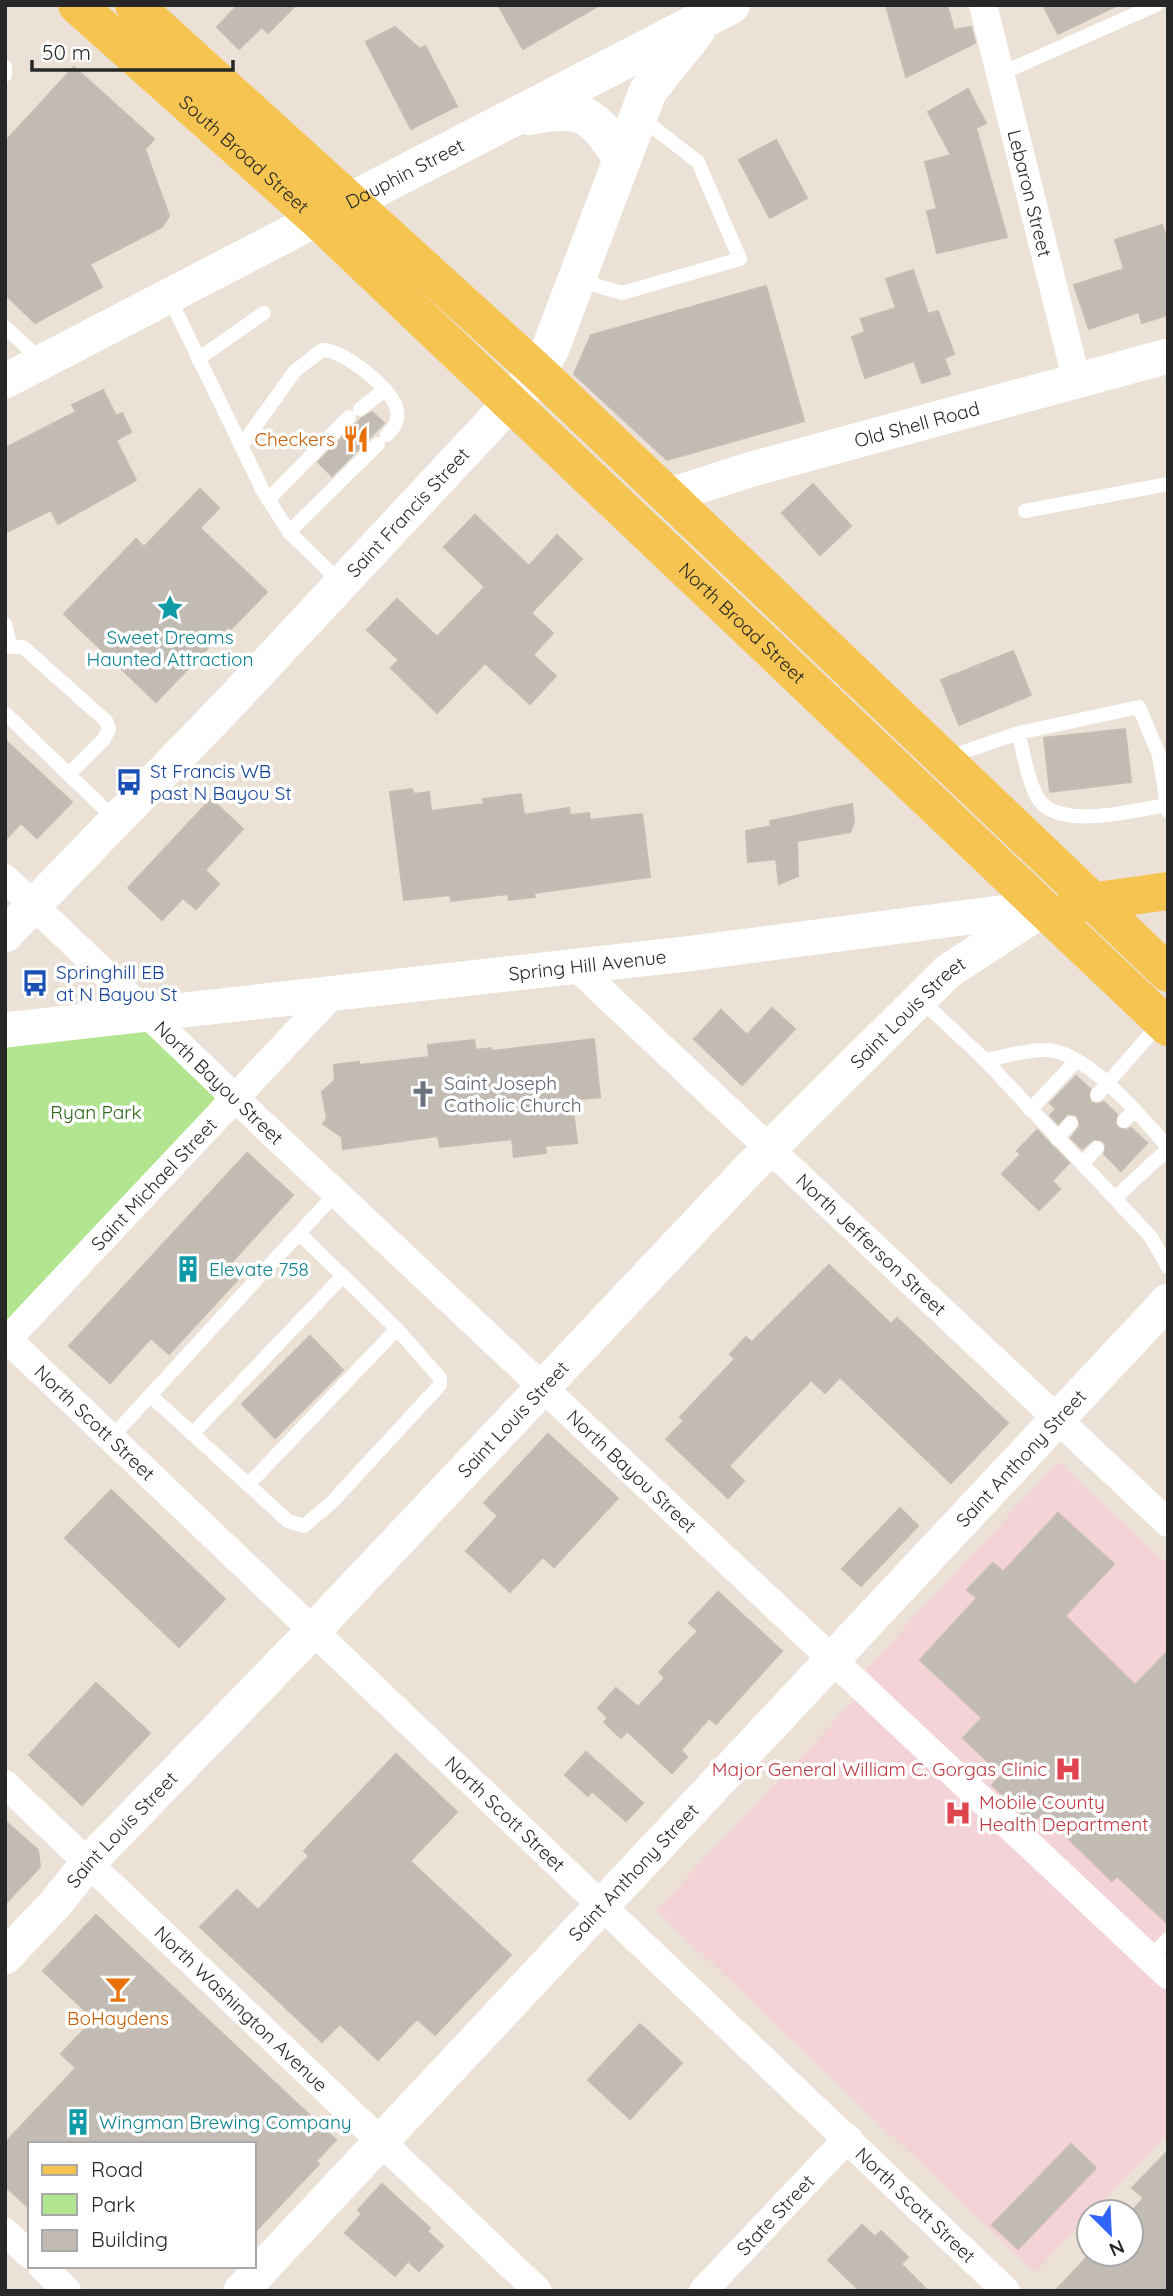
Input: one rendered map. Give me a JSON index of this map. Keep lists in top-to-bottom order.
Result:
{
  "streets": {
    "main road": [
      "South Broad Street",
      "Dauphin Street",
      "Saint Francis Street",
      "North Broad Street",
      "Spring Hill Avenue"
    ],
    "street": [
      "Lebaron Street",
      "Old Shell Road",
      "Saint Louis Street",
      "North Bayou Street",
      "Saint Michael Street",
      "North Jefferson Street",
      "North Scott Street",
      "Saint Anthony Street",
      "North Washington Avenue",
      "State Street"
    ]
  },
  "crossings": [
    ["South Broad Street", "Dauphin Street"],
    ["South Broad Street", "North Broad Street"],
    ["Dauphin Street", "Saint Francis Street"],
    ["Dauphin Street", "North Broad Street"],
    ["Lebaron Street", "Old Shell Road"],
    ["Saint Francis Street", "North Broad Street"],
    ["Saint Francis Street", "North Bayou Street"],
    ["North Broad Street", "Spring Hill Avenue"],
    ["North Broad Street", "Saint Louis Street"],
    ["Spring Hill Avenue", "Saint Louis Street"],
    ["Spring Hill Avenue", "North Bayou Street"],
    ["Spring Hill Avenue", "Saint Michael Street"],
    ["Spring Hill Avenue", "North Jefferson Street"],
    ["Saint Louis Street", "North Bayou Street"],
    ["Saint Louis Street", "North Jefferson Street"],
    ["Saint Louis Street", "North Scott Street"],
    ["Saint Louis Street", "North Washington Avenue"],
    ["North Bayou Street", "Saint Michael Street"],
    ["North Bayou Street", "Saint Anthony Street"],
    ["Saint Michael Street", "North Scott Street"],
    ["North Jefferson Street", "Saint Anthony Street"],
    ["North Scott Street", "Saint Anthony Street"],
    ["North Scott Street", "State Street"],
    ["Saint Anthony Street", "North Washington Avenue"]
  ],
  "parks": ["Ryan Park"],
  "places": {
    "restaurant": ["Checkers"],
    "place": ["Sweet Dreams Haunted Attraction"],
    "bus stop": ["St Francis WB past N Bayou St", "Springhill EB at N Bayou St"],
    "church": ["Saint Joseph Catholic Church"],
    "building": ["Elevate 758", "Wingman Brewing Company"],
    "hospital": ["Major General William C. Gorgas Clinic", "Mobile County Health Department"],
    "bar": ["BoHaydens"]
  },
  "legend": ["Road", "Park", "Building"],
  "scale_bar": "50 m",
  "north": "bottom right"
}
